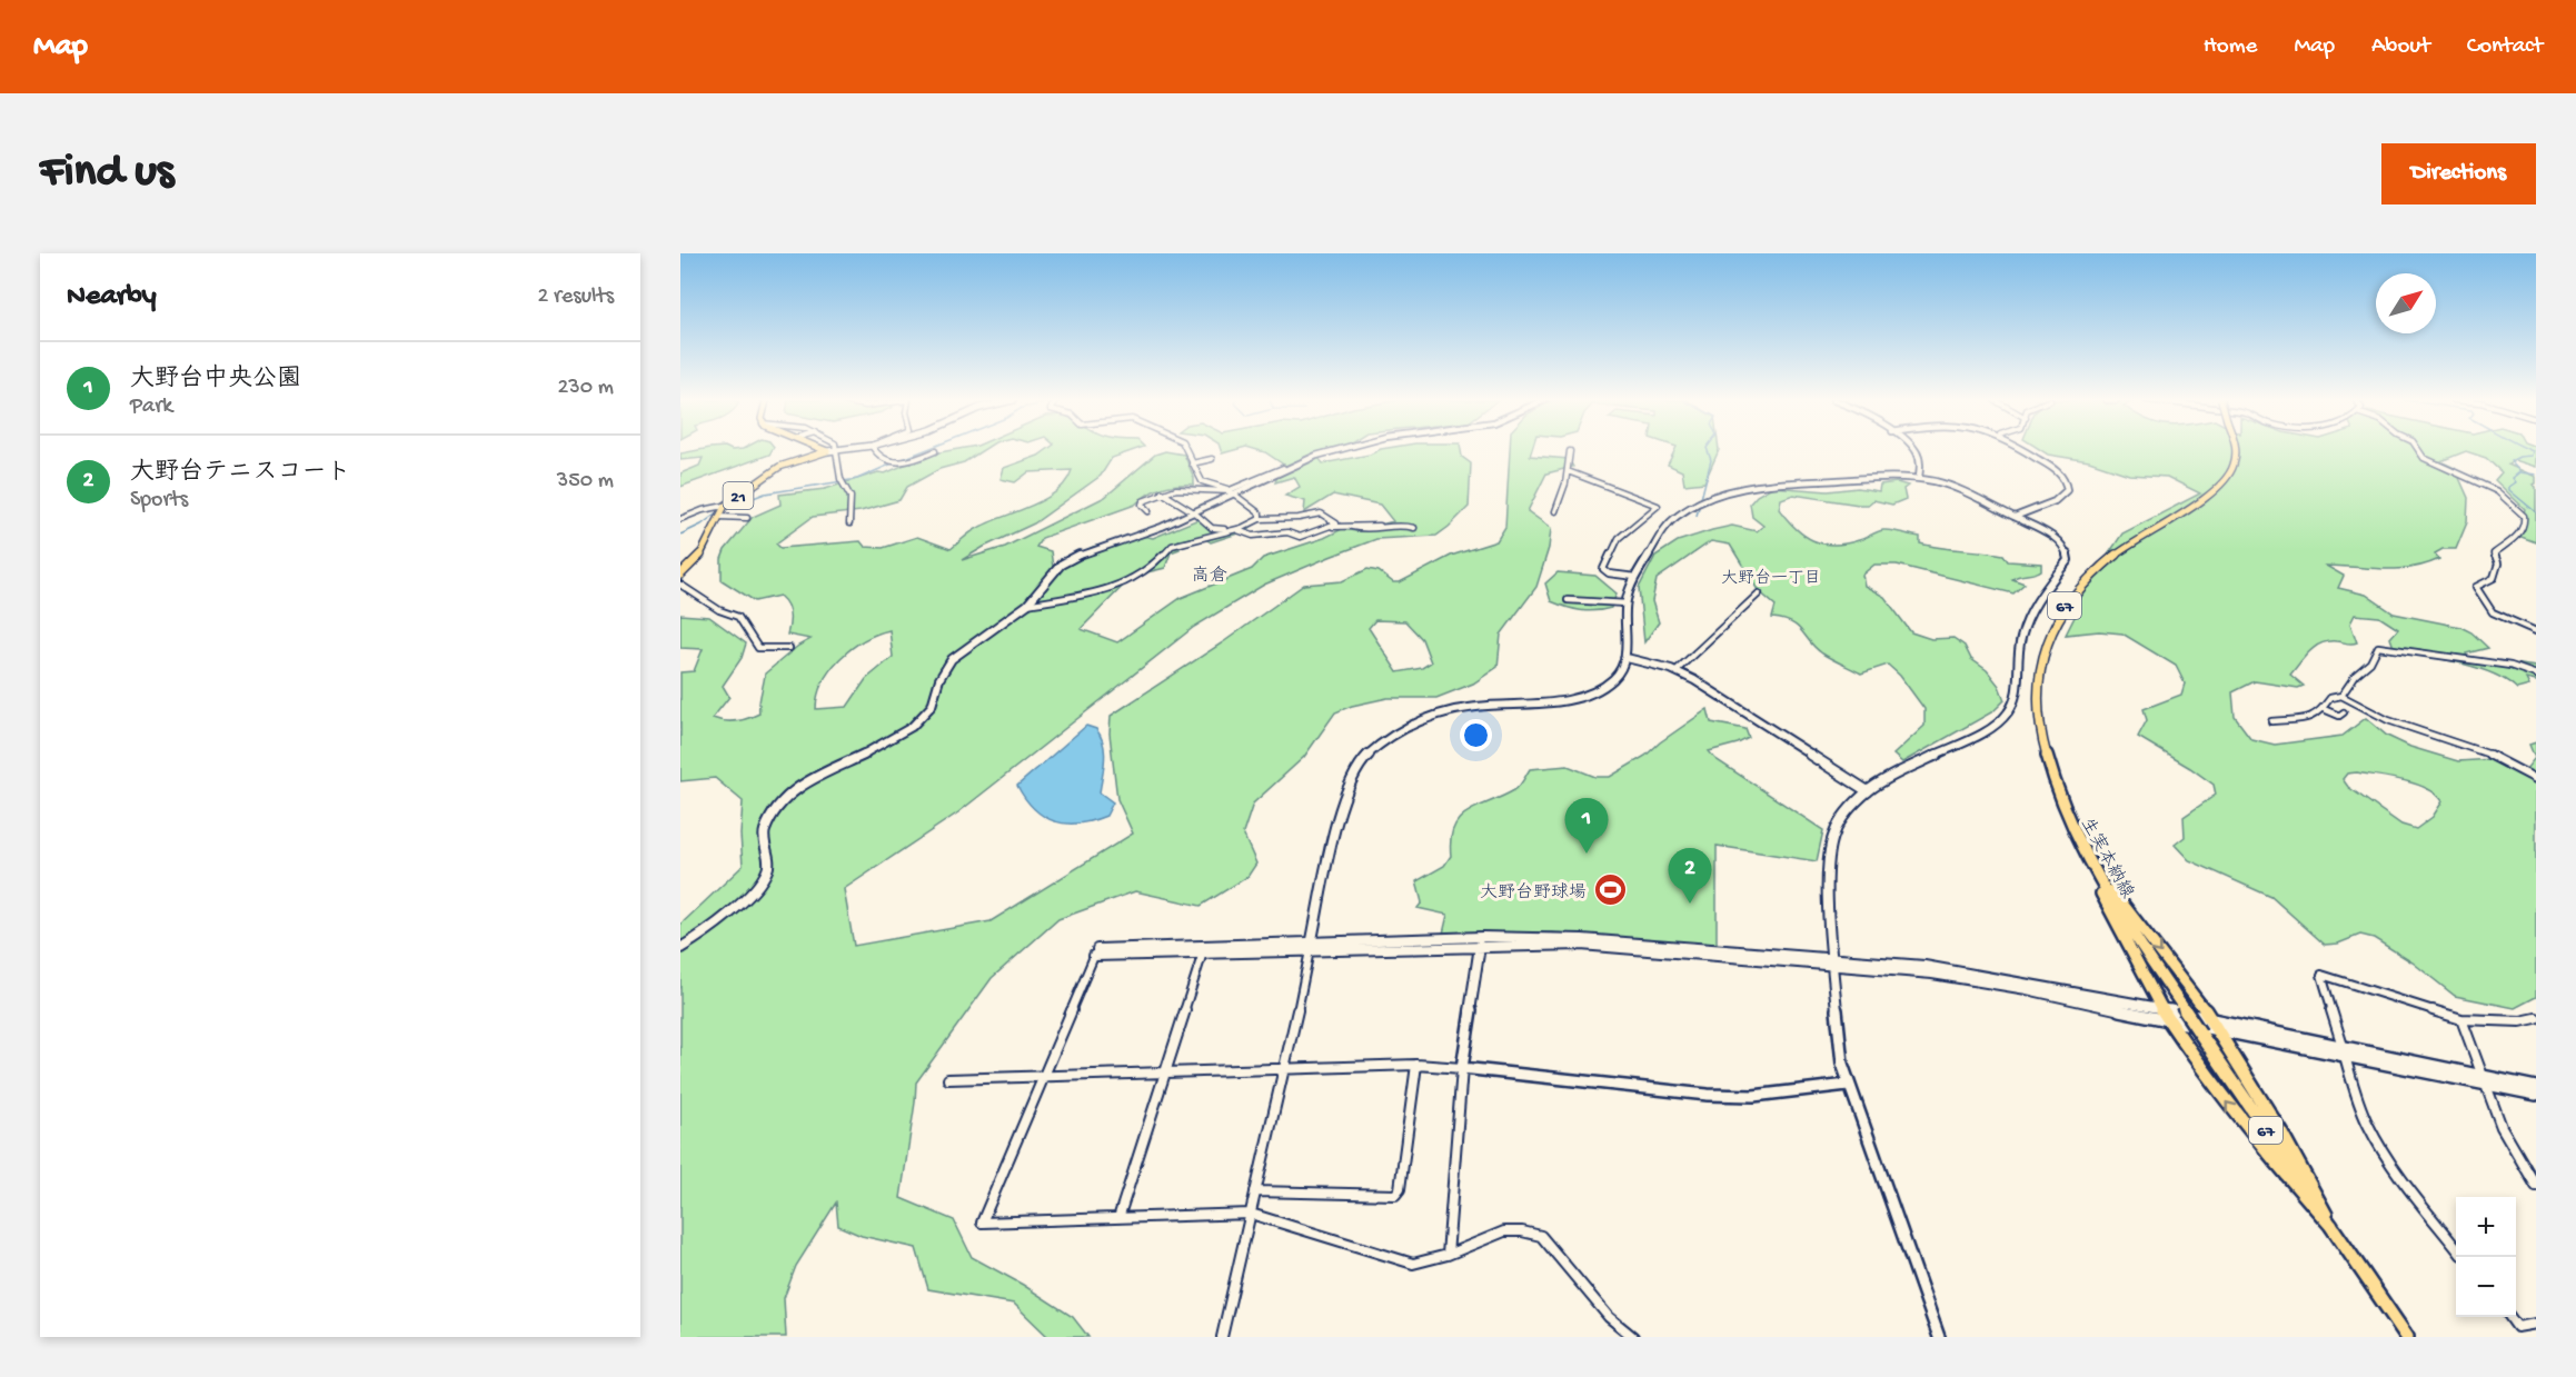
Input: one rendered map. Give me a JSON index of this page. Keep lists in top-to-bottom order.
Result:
{
  "streets": {
    "main road": ["21", "67", "生実本納線"]
  },
  "districts": ["高倉", "大野台一丁目"],
  "places": {
    "sports": ["大野台野球場"]
  },
  "north": "top right",
  "page": {
    "header": "Map",
    "nav": [
      "Home",
      "Map",
      "About",
      "Contact"
    ],
    "buttons": "Directions",
    "title": "Find us",
    "heading": ["Nearby", "2 results"],
    "list": [
      {
        "mark": "1",
        "name": "大野台中央公園",
        "note": "Park",
        "value": "230 m"
      },
      {
        "mark": "2",
        "name": "大野台テニスコート",
        "note": "Sports",
        "value": "350 m"
      }
    ],
    "pins": ["1", "2"],
    "map_buttons": ["+", "−"]
  }
}
